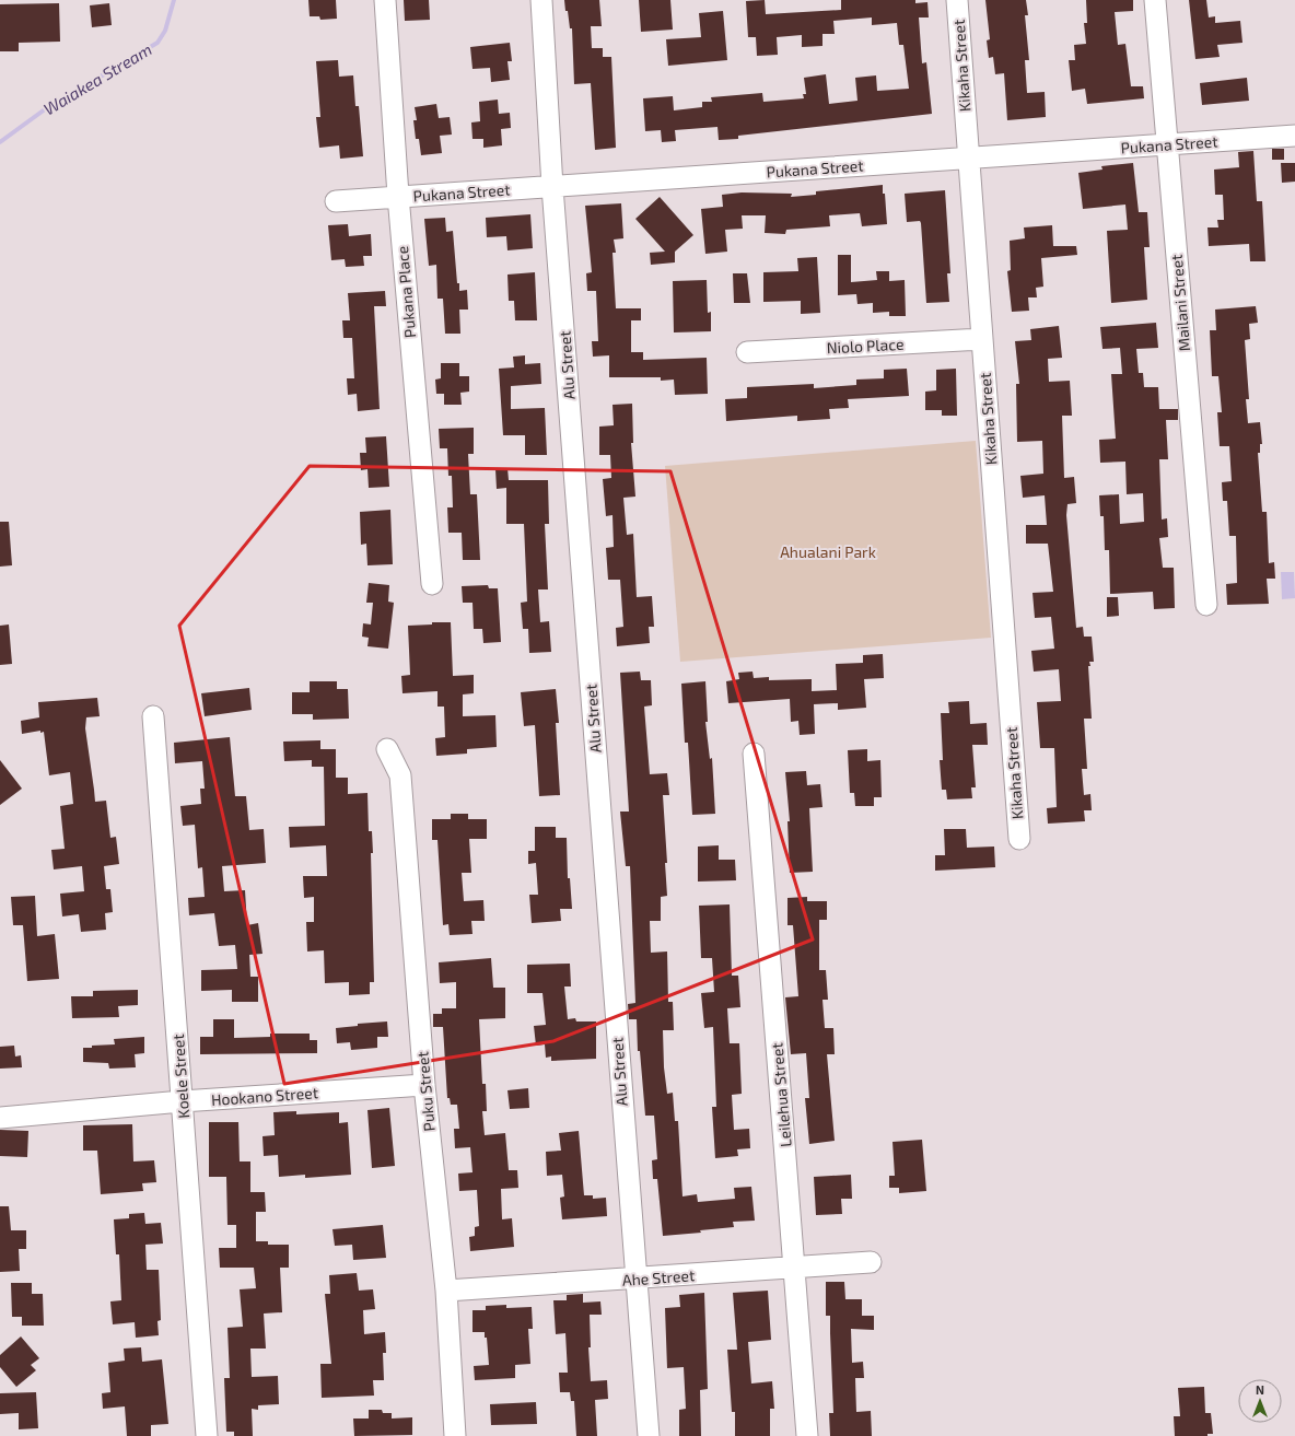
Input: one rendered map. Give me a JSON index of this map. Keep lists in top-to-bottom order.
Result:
{
  "streets": {
    "street": [
      "Kikaha Street",
      "Pukana Street",
      "Pukana Place",
      "Mailani Street",
      "Niolo Place",
      "Alu Street",
      "Koele Street",
      "Puku Street",
      "Leilehua Street",
      "Hookano Street",
      "Ahe Street"
    ]
  },
  "crossings": [
    ["Kikaha Street", "Pukana Street"],
    ["Kikaha Street", "Niolo Place"],
    ["Pukana Street", "Pukana Place"],
    ["Pukana Street", "Mailani Street"],
    ["Pukana Street", "Alu Street"],
    ["Alu Street", "Ahe Street"],
    ["Koele Street", "Hookano Street"],
    ["Puku Street", "Hookano Street"],
    ["Puku Street", "Ahe Street"],
    ["Leilehua Street", "Ahe Street"]
  ],
  "water": ["Waiakea Stream"],
  "parks": ["Ahualani Park"],
  "north": "top"
}
